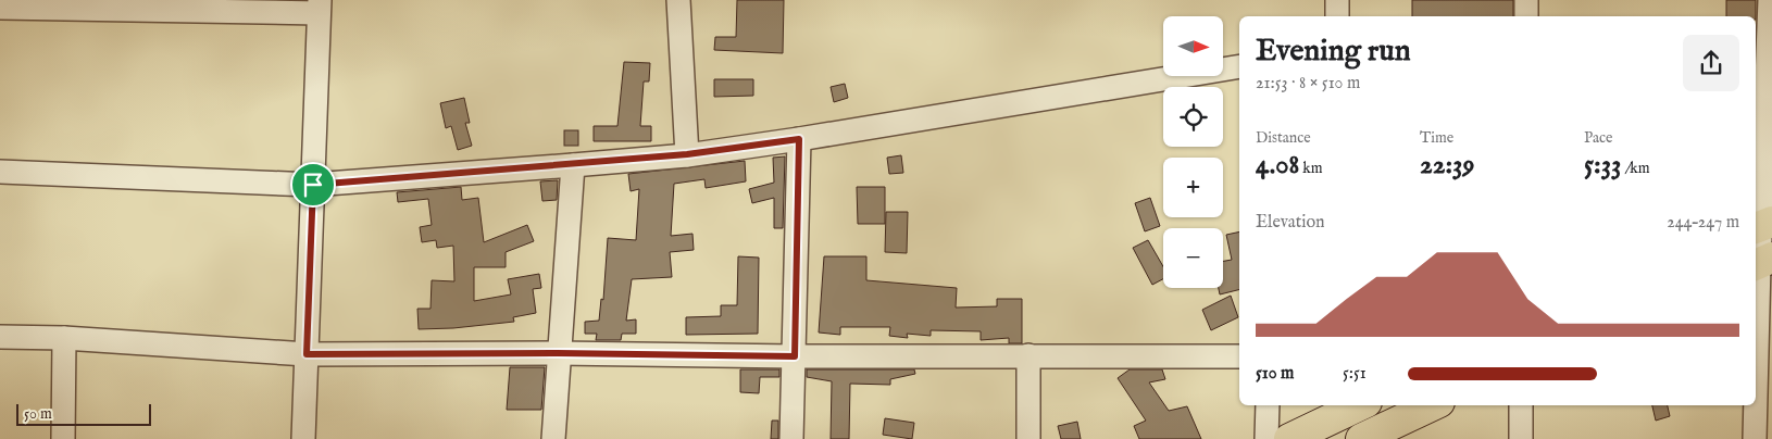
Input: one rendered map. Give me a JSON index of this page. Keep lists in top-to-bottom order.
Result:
{
  "scale_bar": "50 m",
  "north": "right",
  "page": {
    "map_buttons": ["+", "−"],
    "heading": ["Evening run", "21:53 · 8 × 510 m"],
    "stats": [
      ["Distance", "4.08 km"],
      ["Time", "22:39"],
      ["Pace", "5:33 /km"]
    ],
    "chart": ["Elevation", "244–247 m"],
    "list": [
      {
        "name": "510 m",
        "note": "5:51"
      }
    ],
    "scale": "50 m"
  }
}
